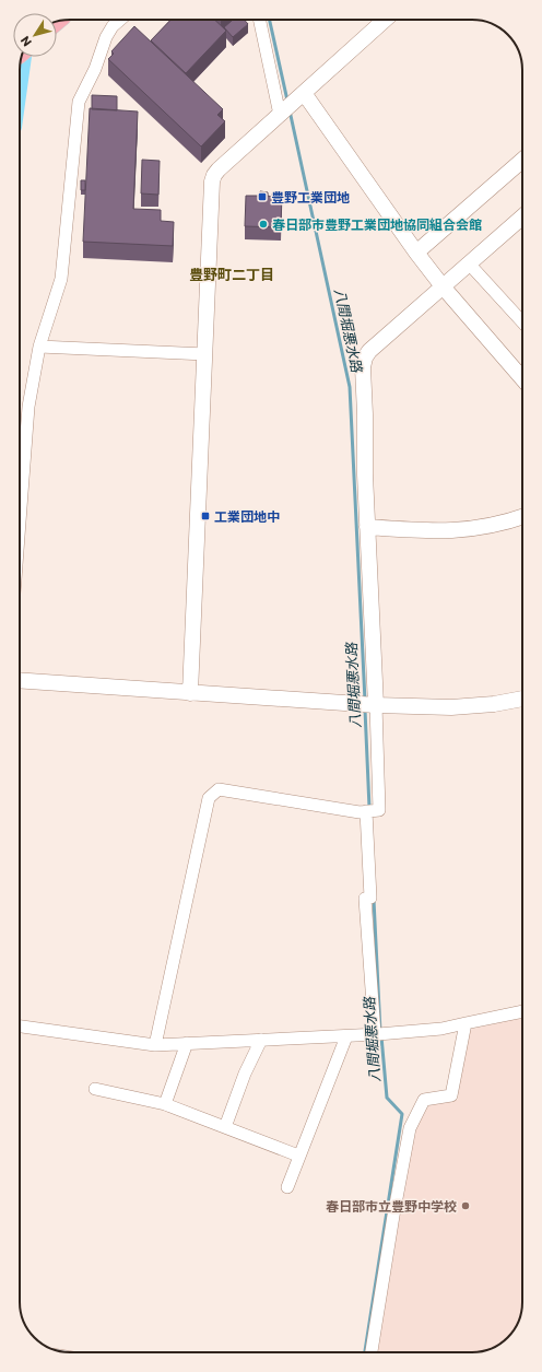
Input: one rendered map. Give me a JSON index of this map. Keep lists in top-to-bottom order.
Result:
{
  "districts": ["豊野町二丁目"],
  "water": ["八間堀悪水路"],
  "places": {
    "transit": ["豊野工業団地", "工業団地中"],
    "other": ["春日部市豊野工業団地協同組合会館", "春日部市立豊野中学校"]
  },
  "north": "bottom left"
}
